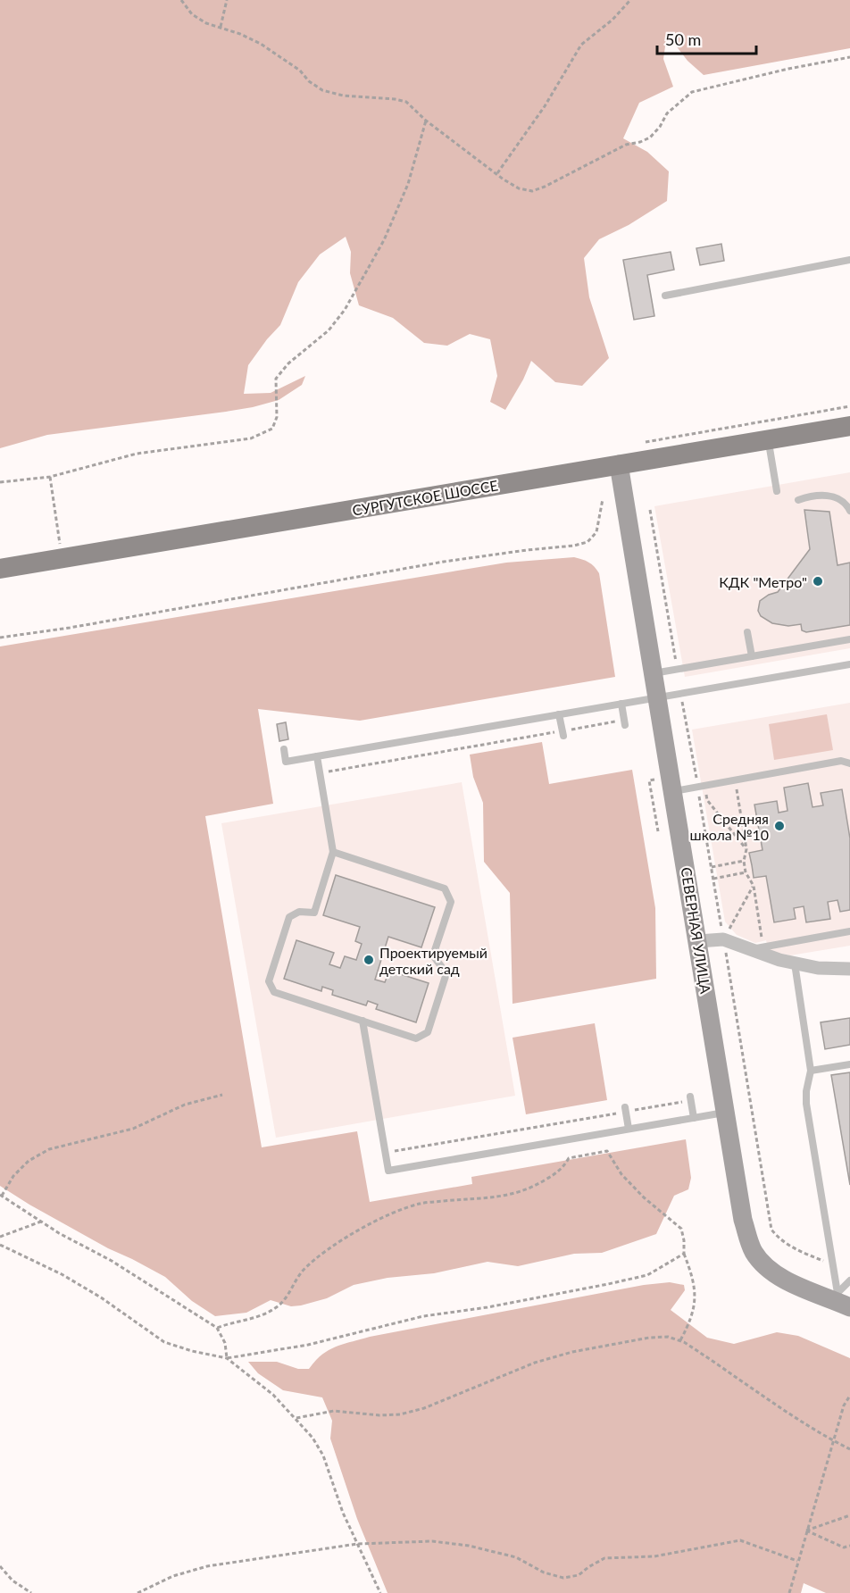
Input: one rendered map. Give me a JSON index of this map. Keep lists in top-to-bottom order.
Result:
{
  "streets": {
    "main road": ["СУРГУТСКОЕ ШОССЕ"],
    "street": ["СЕВЕРНАЯ УЛИЦА"]
  },
  "crossings": [
    ["СУРГУТСКОЕ ШОССЕ", "СЕВЕРНАЯ УЛИЦА"]
  ],
  "places": ["КДК \"Метро\"", "Средняя школа №10", "Проектируемый детский сад"],
  "scale_bar": "50 m"
}
